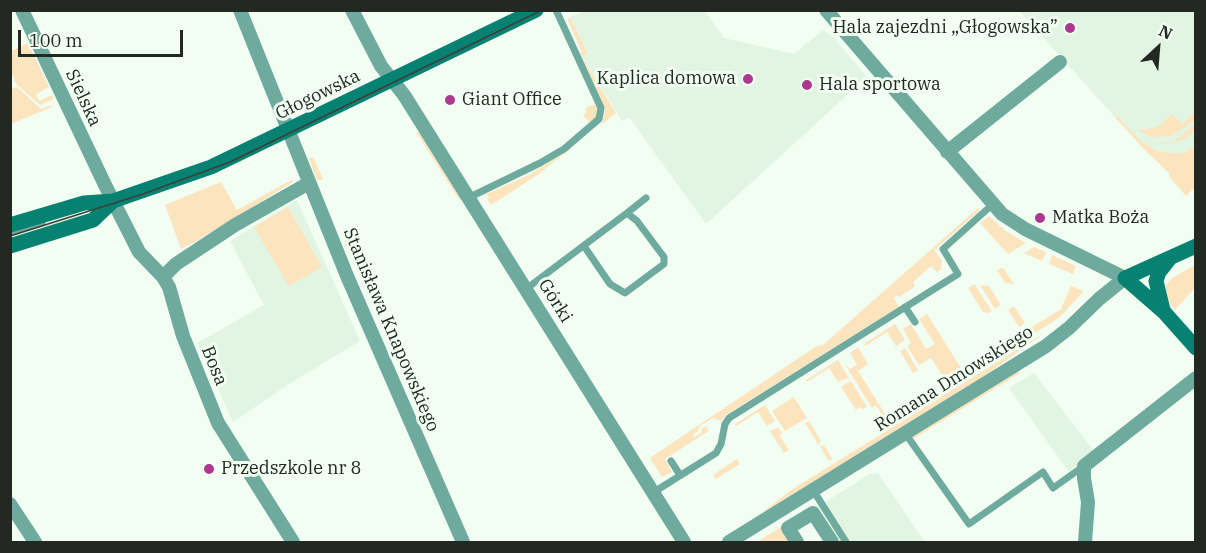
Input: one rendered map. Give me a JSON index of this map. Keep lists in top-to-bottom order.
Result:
{
  "streets": {
    "street": [
      "Głogowska",
      "Sielska",
      "Górki",
      "Stanisława Knapowskiego",
      "Bosa",
      "Romana Dmowskiego"
    ]
  },
  "crossings": [
    ["Głogowska", "Sielska"],
    ["Głogowska", "Górki"],
    ["Głogowska", "Stanisława Knapowskiego"],
    ["Głogowska", "Bosa"],
    ["Sielska", "Bosa"]
  ],
  "places": [
    "Hala zajezdni „Głogowska”",
    "Kaplica domowa",
    "Hala sportowa",
    "Giant Office",
    "Matka Boża",
    "Przedszkole nr 8"
  ],
  "scale_bar": "100 m",
  "north": "top right"
}
